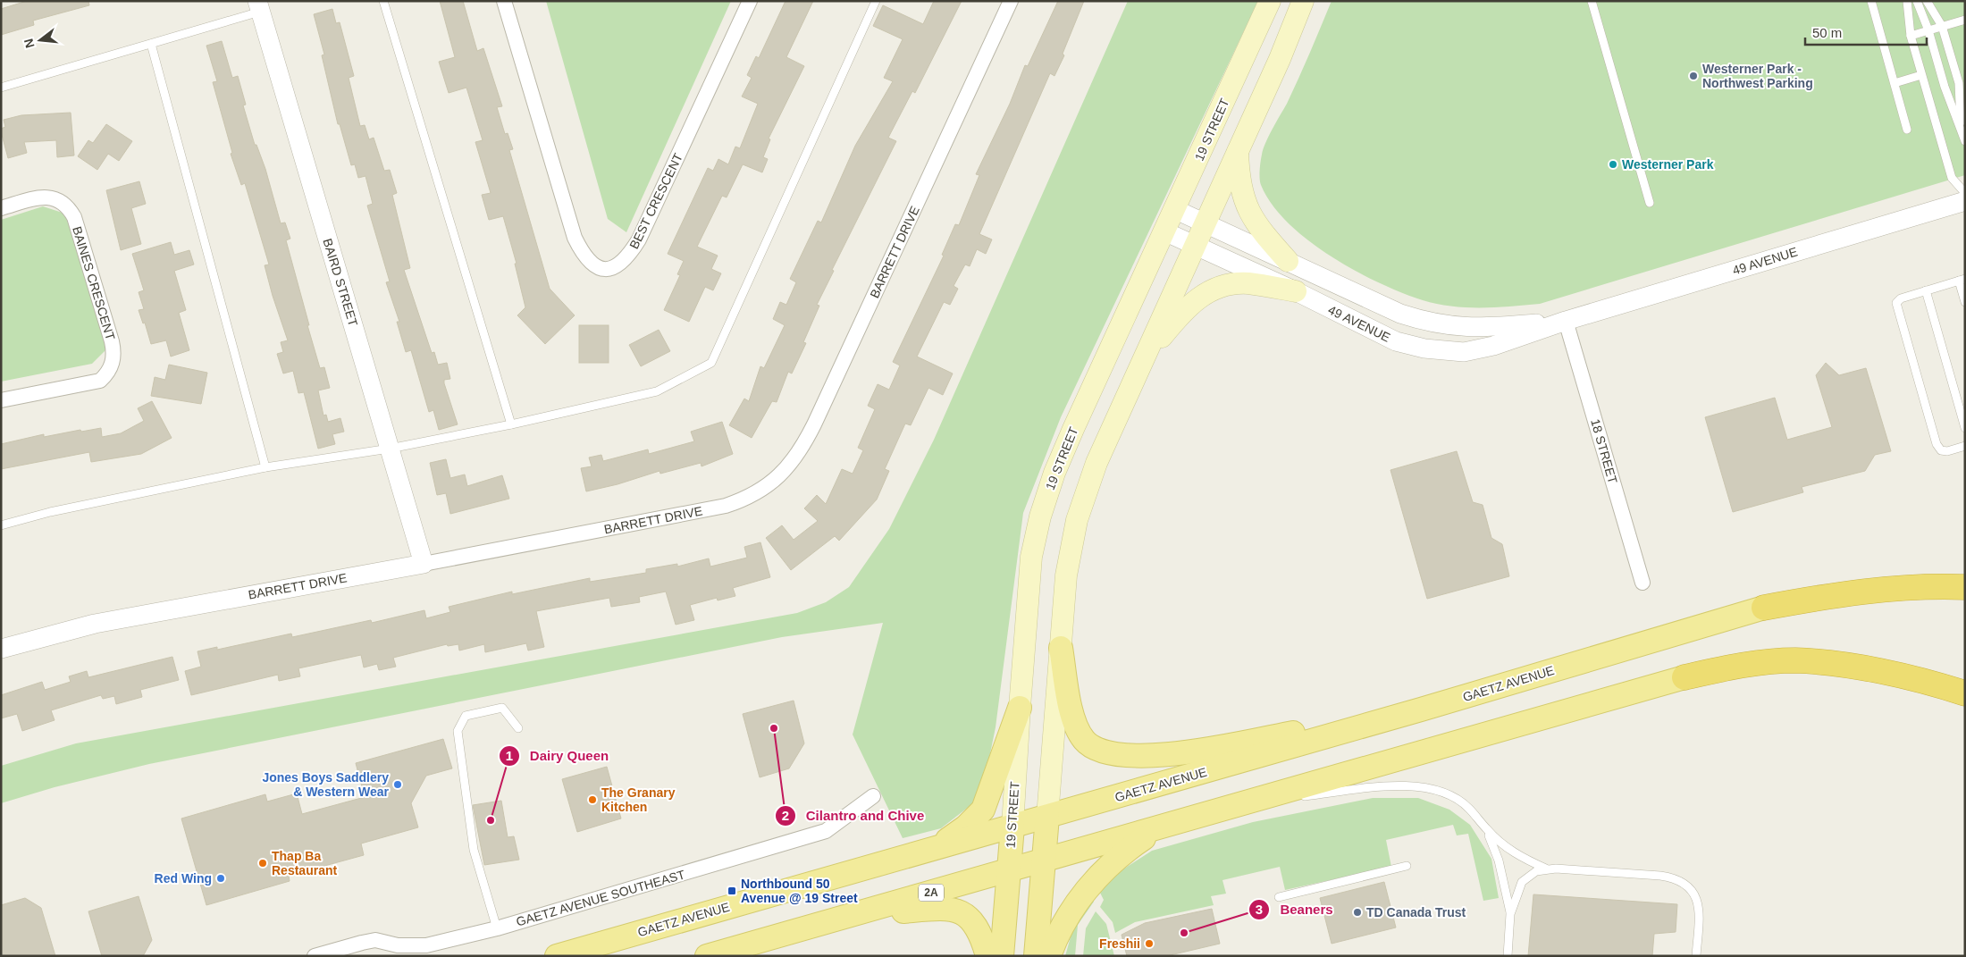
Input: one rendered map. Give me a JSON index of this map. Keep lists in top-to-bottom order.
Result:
{
  "streets": {
    "main road": ["19 STREET", "GAETZ AVENUE", "2A"],
    "street": [
      "BEST CRESCENT",
      "BARRETT DRIVE",
      "49 AVENUE",
      "BAIRD STREET",
      "BAINES CRESCENT",
      "18 STREET",
      "GAETZ AVENUE SOUTHEAST"
    ]
  },
  "crossings": [
    ["19 STREET", "49 AVENUE"],
    ["19 STREET", "GAETZ AVENUE"],
    ["19 STREET", "2A"],
    ["BARRETT DRIVE", "BAIRD STREET"],
    ["49 AVENUE", "18 STREET"]
  ],
  "places": {
    "other": [
      "Westerner Park - Northwest Parking",
      "Westerner Park",
      "Cilantro and Chive",
      "Jones Boys Saddlery & Western Wear",
      "The Granary Kitchen",
      "Dairy Queen",
      "Thap Ba Restaurant",
      "Red Wing",
      "TD Canada Trust",
      "Beaners",
      "Freshii"
    ],
    "transit": ["Northbound 50 Avenue @ 19 Street"]
  },
  "scale_bar": "50 m",
  "north": "left"
}
